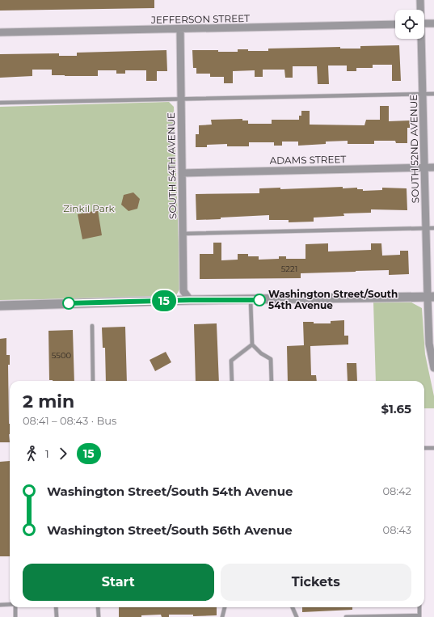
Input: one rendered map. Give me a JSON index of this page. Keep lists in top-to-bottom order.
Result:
{
  "streets": {
    "street": [
      "JEFFERSON STREET",
      "SOUTH 52ND AVENUE",
      "ADAMS STREET",
      "SOUTH 54TH AVENUE"
    ]
  },
  "crossings": [
    ["JEFFERSON STREET", "SOUTH 54TH AVENUE"],
    ["SOUTH 52ND AVENUE", "ADAMS STREET"],
    ["ADAMS STREET", "SOUTH 54TH AVENUE"]
  ],
  "parks": ["Zinkil Park"],
  "places": ["Washington Street/South 54th Avenue"],
  "lines": ["bus line 15"],
  "house_numbers": ["5221", "5500"],
  "page": {
    "on_map": "15",
    "heading": ["2 min", "08:41 – 08:43 · Bus", "$1.65"],
    "legs": ["1", "15"],
    "list": [
      {
        "name": "Washington Street/South 54th Avenue",
        "value": "08:42"
      },
      {
        "name": "Washington Street/South 56th Avenue",
        "value": "08:43"
      }
    ],
    "buttons": ["Start", "Tickets"]
  }
}
